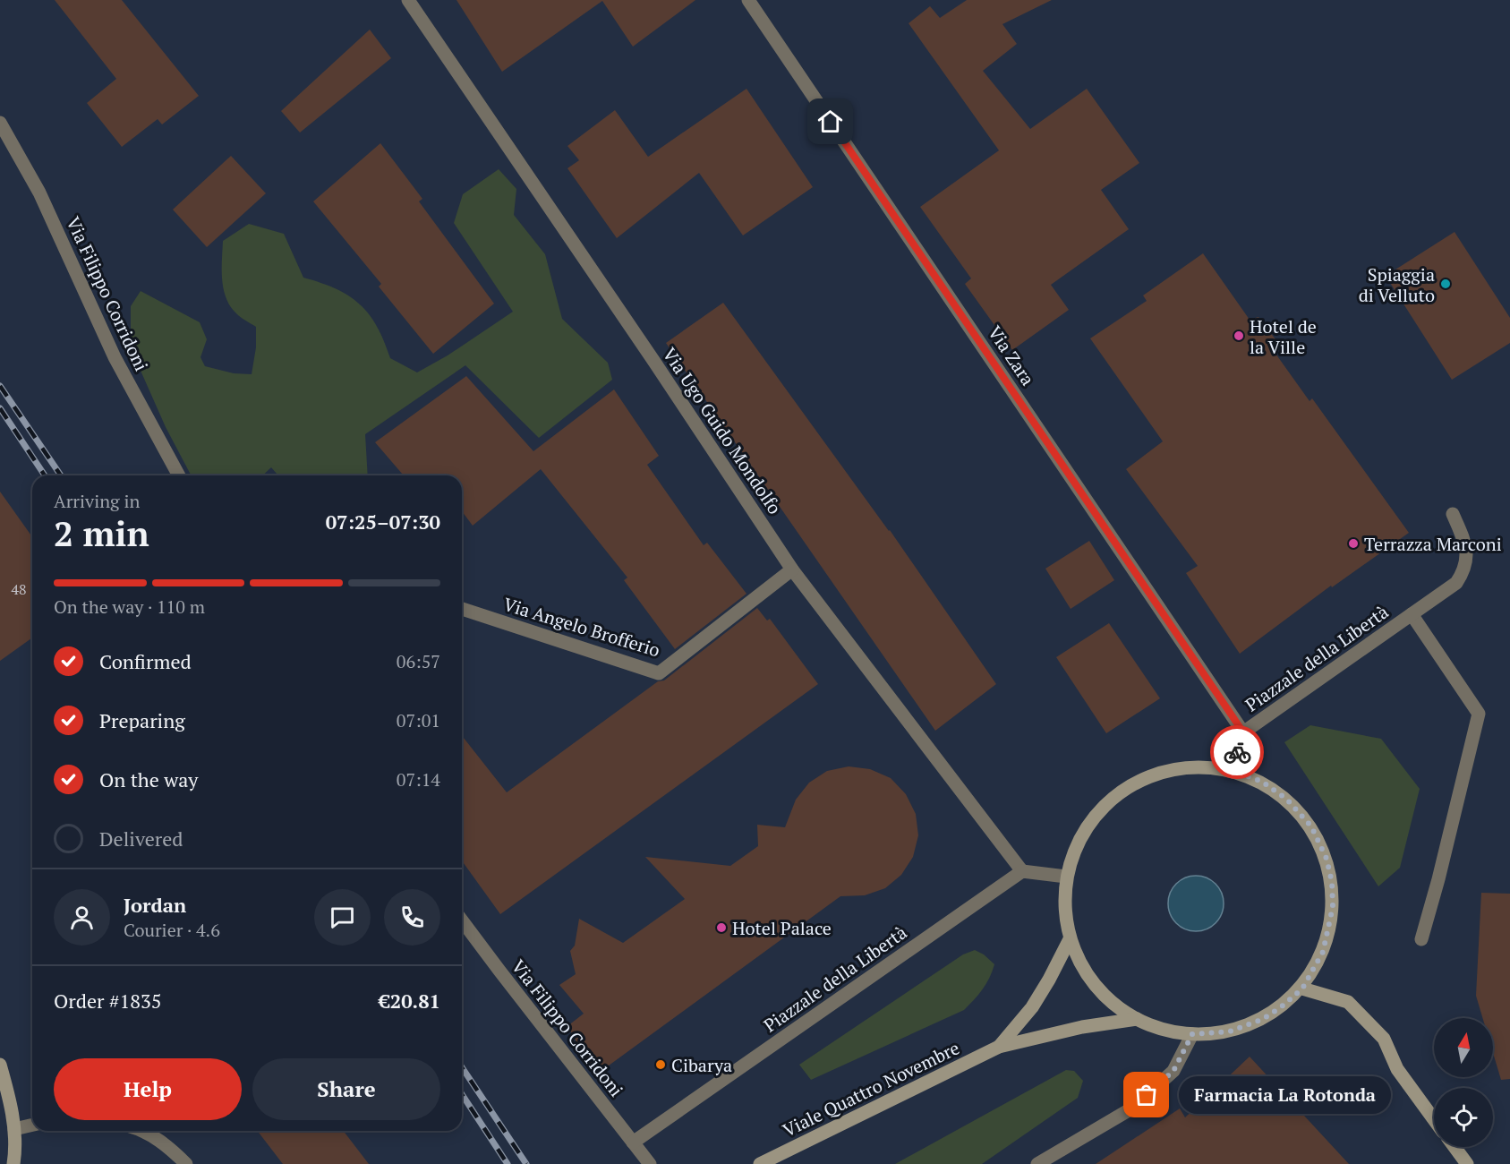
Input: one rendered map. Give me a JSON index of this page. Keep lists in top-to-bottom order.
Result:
{
  "streets": {
    "street": [
      "Via Filippo Corridoni",
      "Via Zara",
      "Via Ugo Guido Mondolfo",
      "Via Angelo Brofferio",
      "Piazzale della Libertà",
      "Viale Quattro Novembre"
    ]
  },
  "crossings": [
    ["Via Filippo Corridoni", "Piazzale della Libertà"],
    ["Via Zara", "Piazzale della Libertà"],
    ["Via Ugo Guido Mondolfo", "Via Angelo Brofferio"],
    ["Via Ugo Guido Mondolfo", "Piazzale della Libertà"]
  ],
  "places": [
    "Spiaggia di Velluto",
    "Hotel de la Ville",
    "Terrazza Marconi",
    "Hotel Palace",
    "Cibarya",
    "Farmacia La Rotonda"
  ],
  "house_numbers": ["48"],
  "north": "top",
  "page": {
    "heading": ["2 min", "Arriving in", "07:25–07:30"],
    "panel": [
      "Jordan",
      "Courier · 4.6",
      "Order #1835",
      "€20.81"
    ],
    "bar": "On the way · 110 m",
    "list": [
      ["Confirmed", "06:57"],
      ["Preparing", "07:01"],
      ["On the way", "07:14"],
      "Delivered"
    ],
    "buttons": ["Help", "Share"],
    "bubble": "Farmacia La Rotonda"
  }
}
